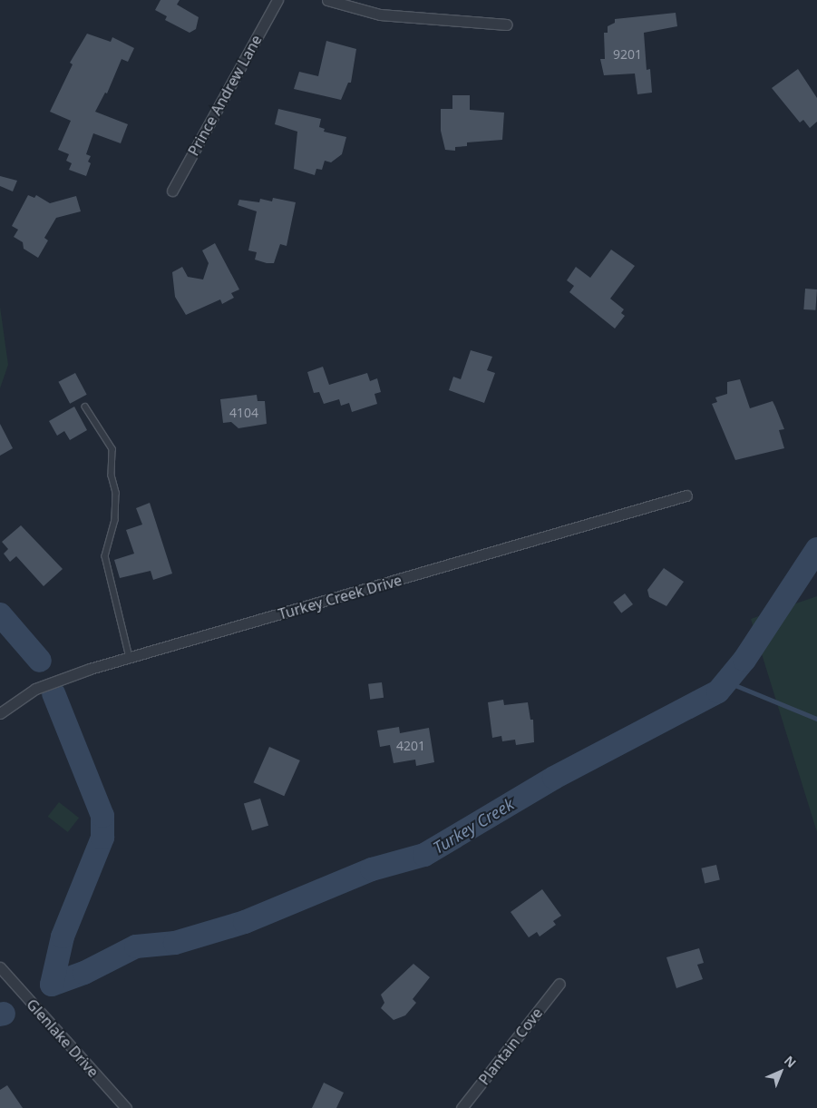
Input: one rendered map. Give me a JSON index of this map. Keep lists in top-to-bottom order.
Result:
{
  "streets": {
    "street": [
      "Prince Andrew Lane",
      "Turkey Creek Drive",
      "Glenlake Drive",
      "Plantain Cove"
    ]
  },
  "water": ["Turkey Creek"],
  "house_numbers": ["9201", "4104", "4201"],
  "north": "top right"
}
